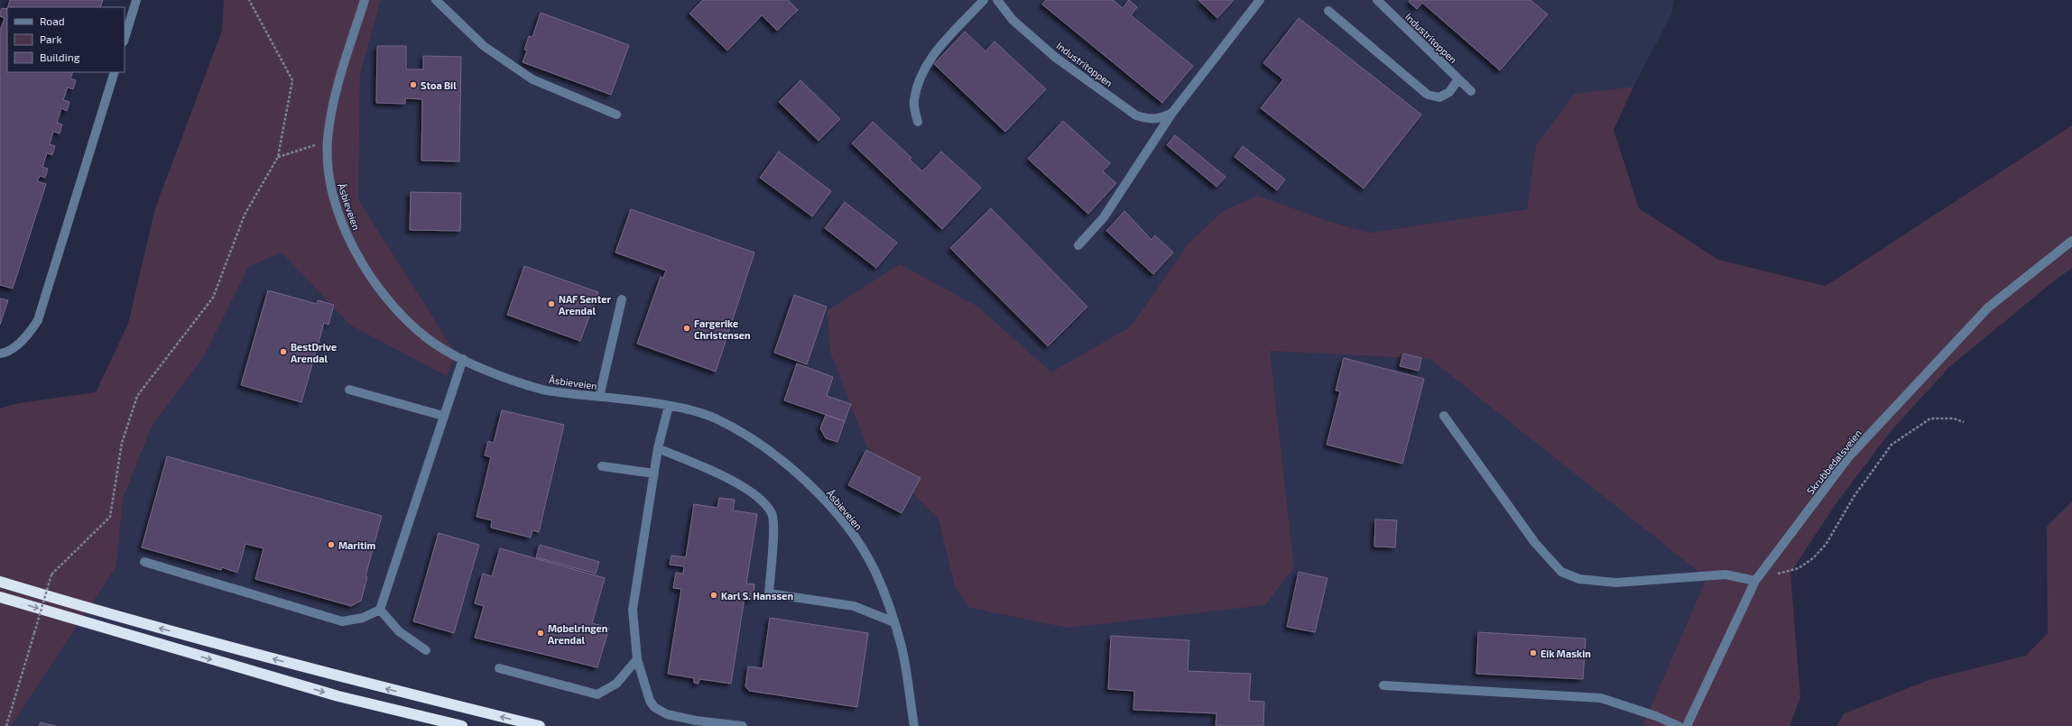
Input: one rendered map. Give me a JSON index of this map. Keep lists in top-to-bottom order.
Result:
{
  "streets": {
    "street": ["Industritoppen", "Åsbieveien", "Skrubbedalsveien"]
  },
  "places": [
    "Stoa Bil",
    "NAF Senter Arendal",
    "Fargerike Christensen",
    "BestDrive Arendal",
    "Maritim",
    "Karl S. Hanssen",
    "Møbelringen Arendal",
    "Eik Maskin"
  ],
  "legend": ["Road", "Park", "Building"]
}
